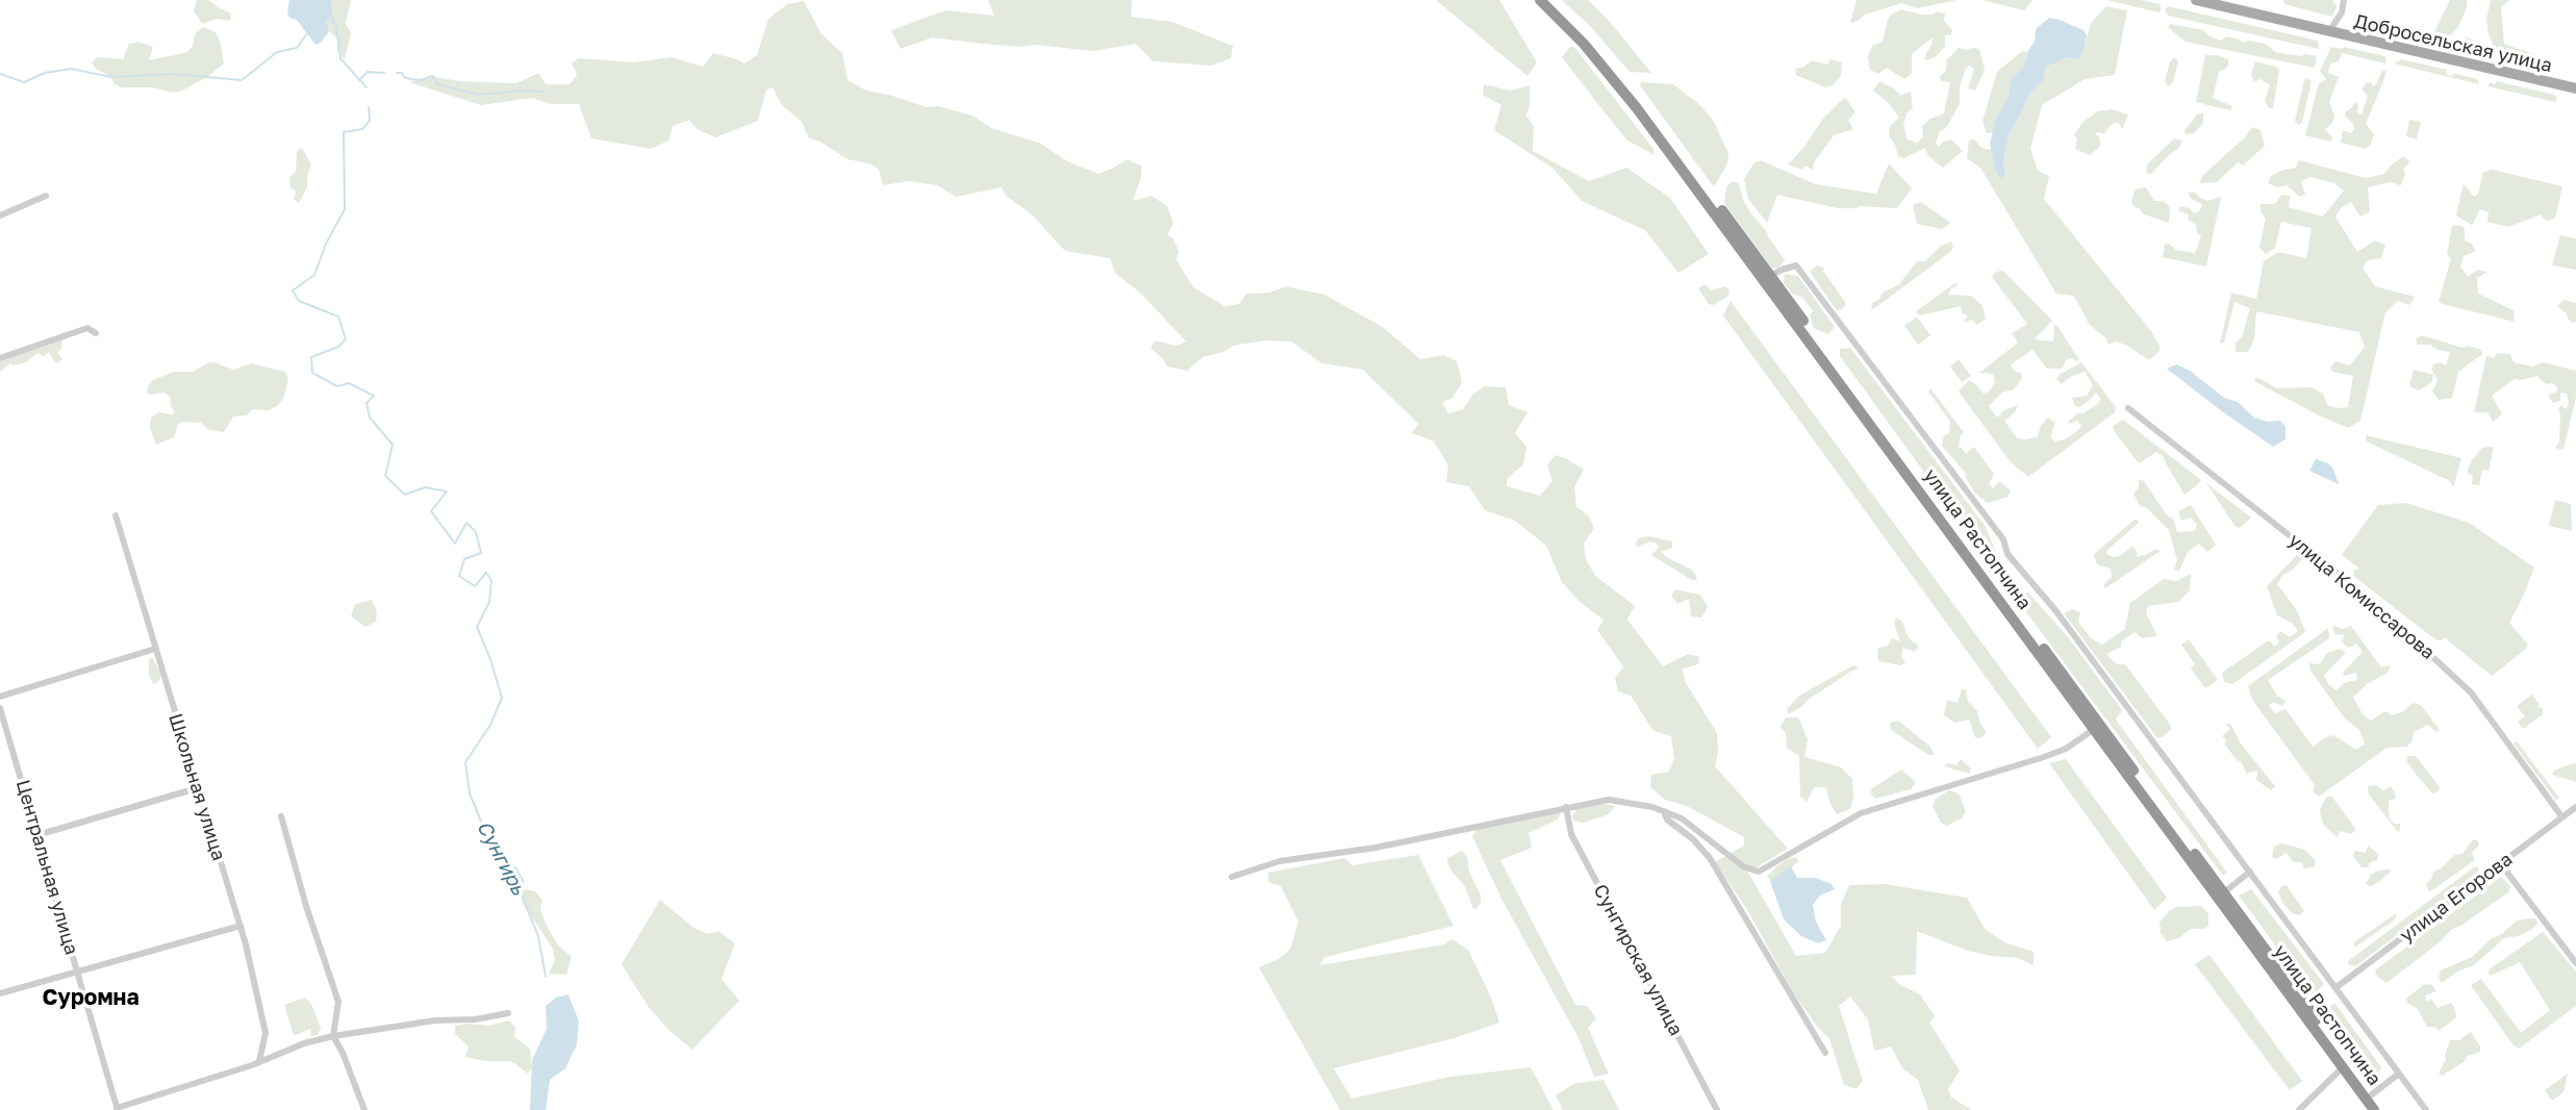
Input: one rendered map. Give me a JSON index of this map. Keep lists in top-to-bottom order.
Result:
{
  "streets": {
    "highway": ["улица Растопчина"],
    "main road": ["Добросельская улица"],
    "street": [
      "улица Комиссарова",
      "Школьная улица",
      "Центральная улица",
      "улица Егорова",
      "Сунгирская улица"
    ]
  },
  "crossings": [
    ["улица Растопчина", "улица Егорова"],
    ["улица Комиссарова", "улица Егорова"]
  ],
  "districts": ["Суромна"],
  "water": ["Сунгирь"]
}
